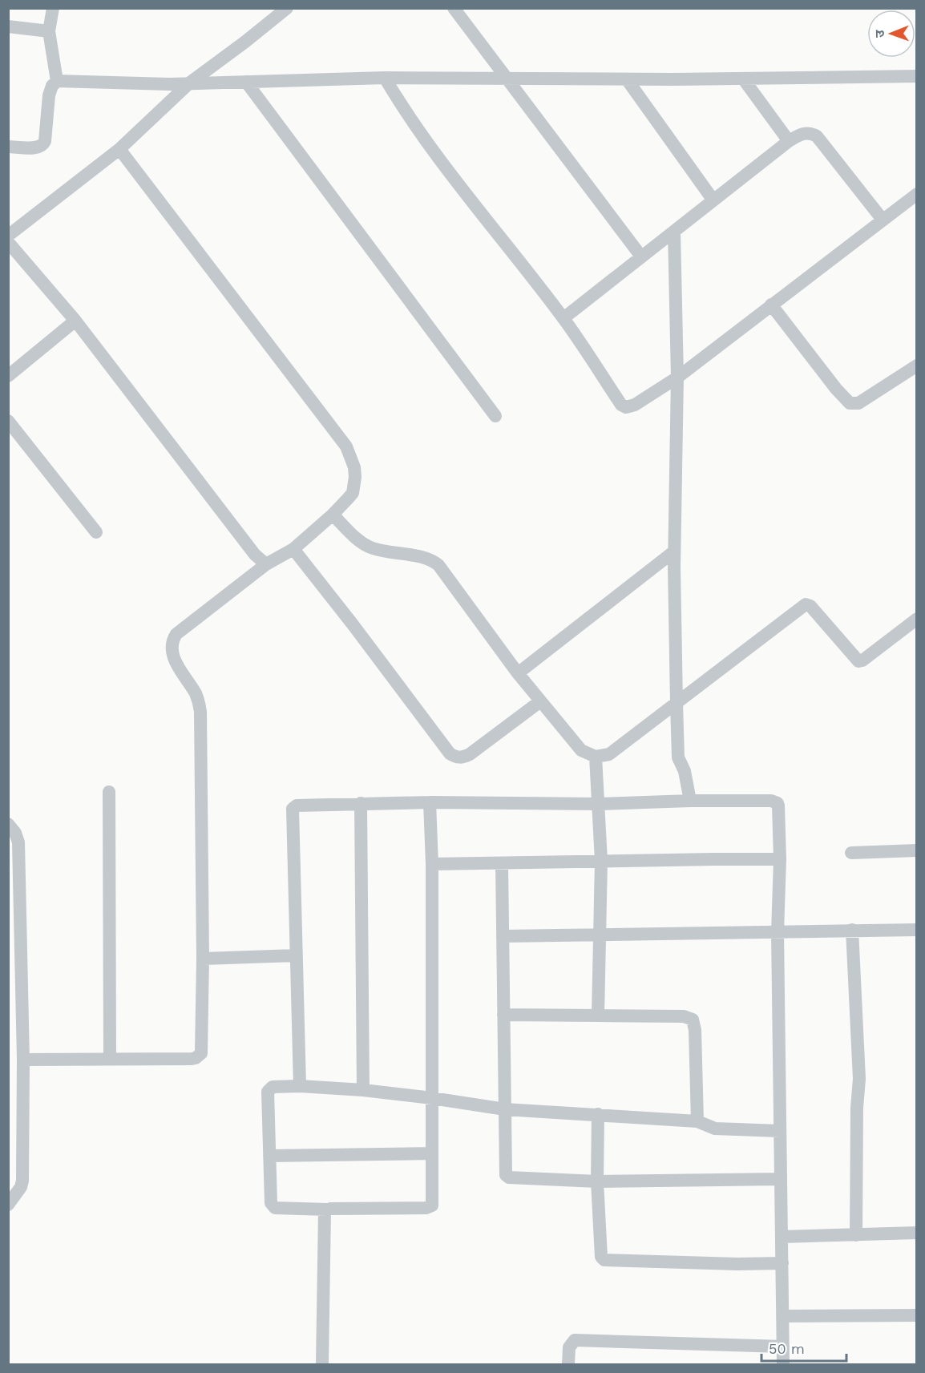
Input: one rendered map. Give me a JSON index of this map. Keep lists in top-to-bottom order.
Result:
{
  "scale_bar": "50 m",
  "north": "left"
}
